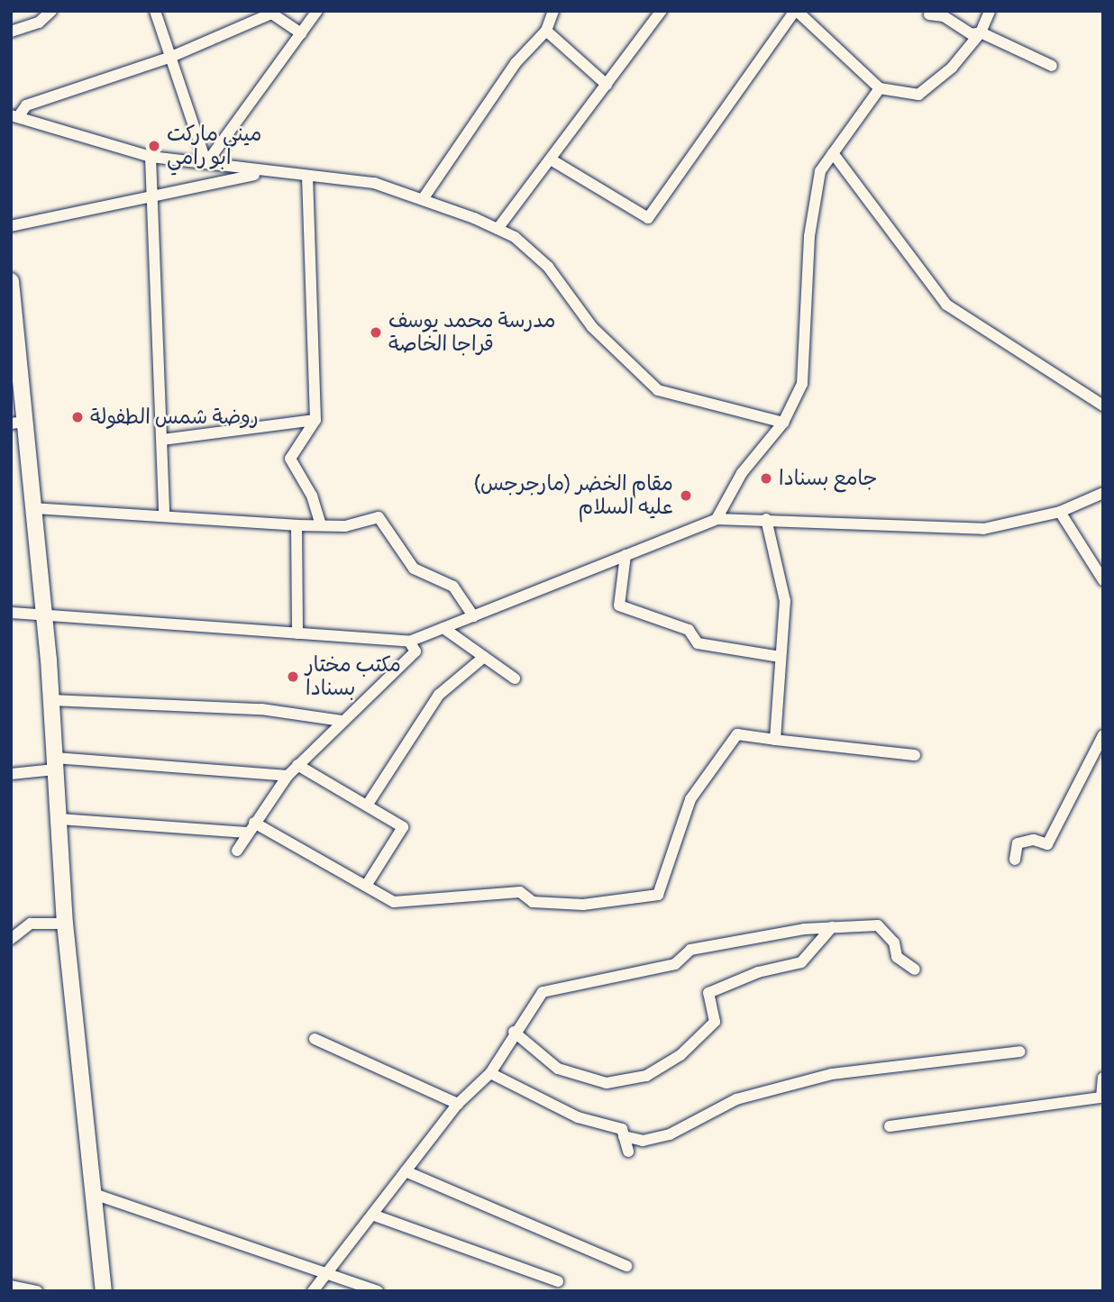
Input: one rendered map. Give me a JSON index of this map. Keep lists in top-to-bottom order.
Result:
{
  "places": [
    "ميني ماركت ابو رامي",
    "مدرسة محمد يوسف قراجا الخاصة",
    "روضة شمس الطفولة",
    "جامع بسنادا",
    "مقام الخضر (مارجرجس) عليه السلام",
    "مكتب مختار بسنادا"
  ]
}
